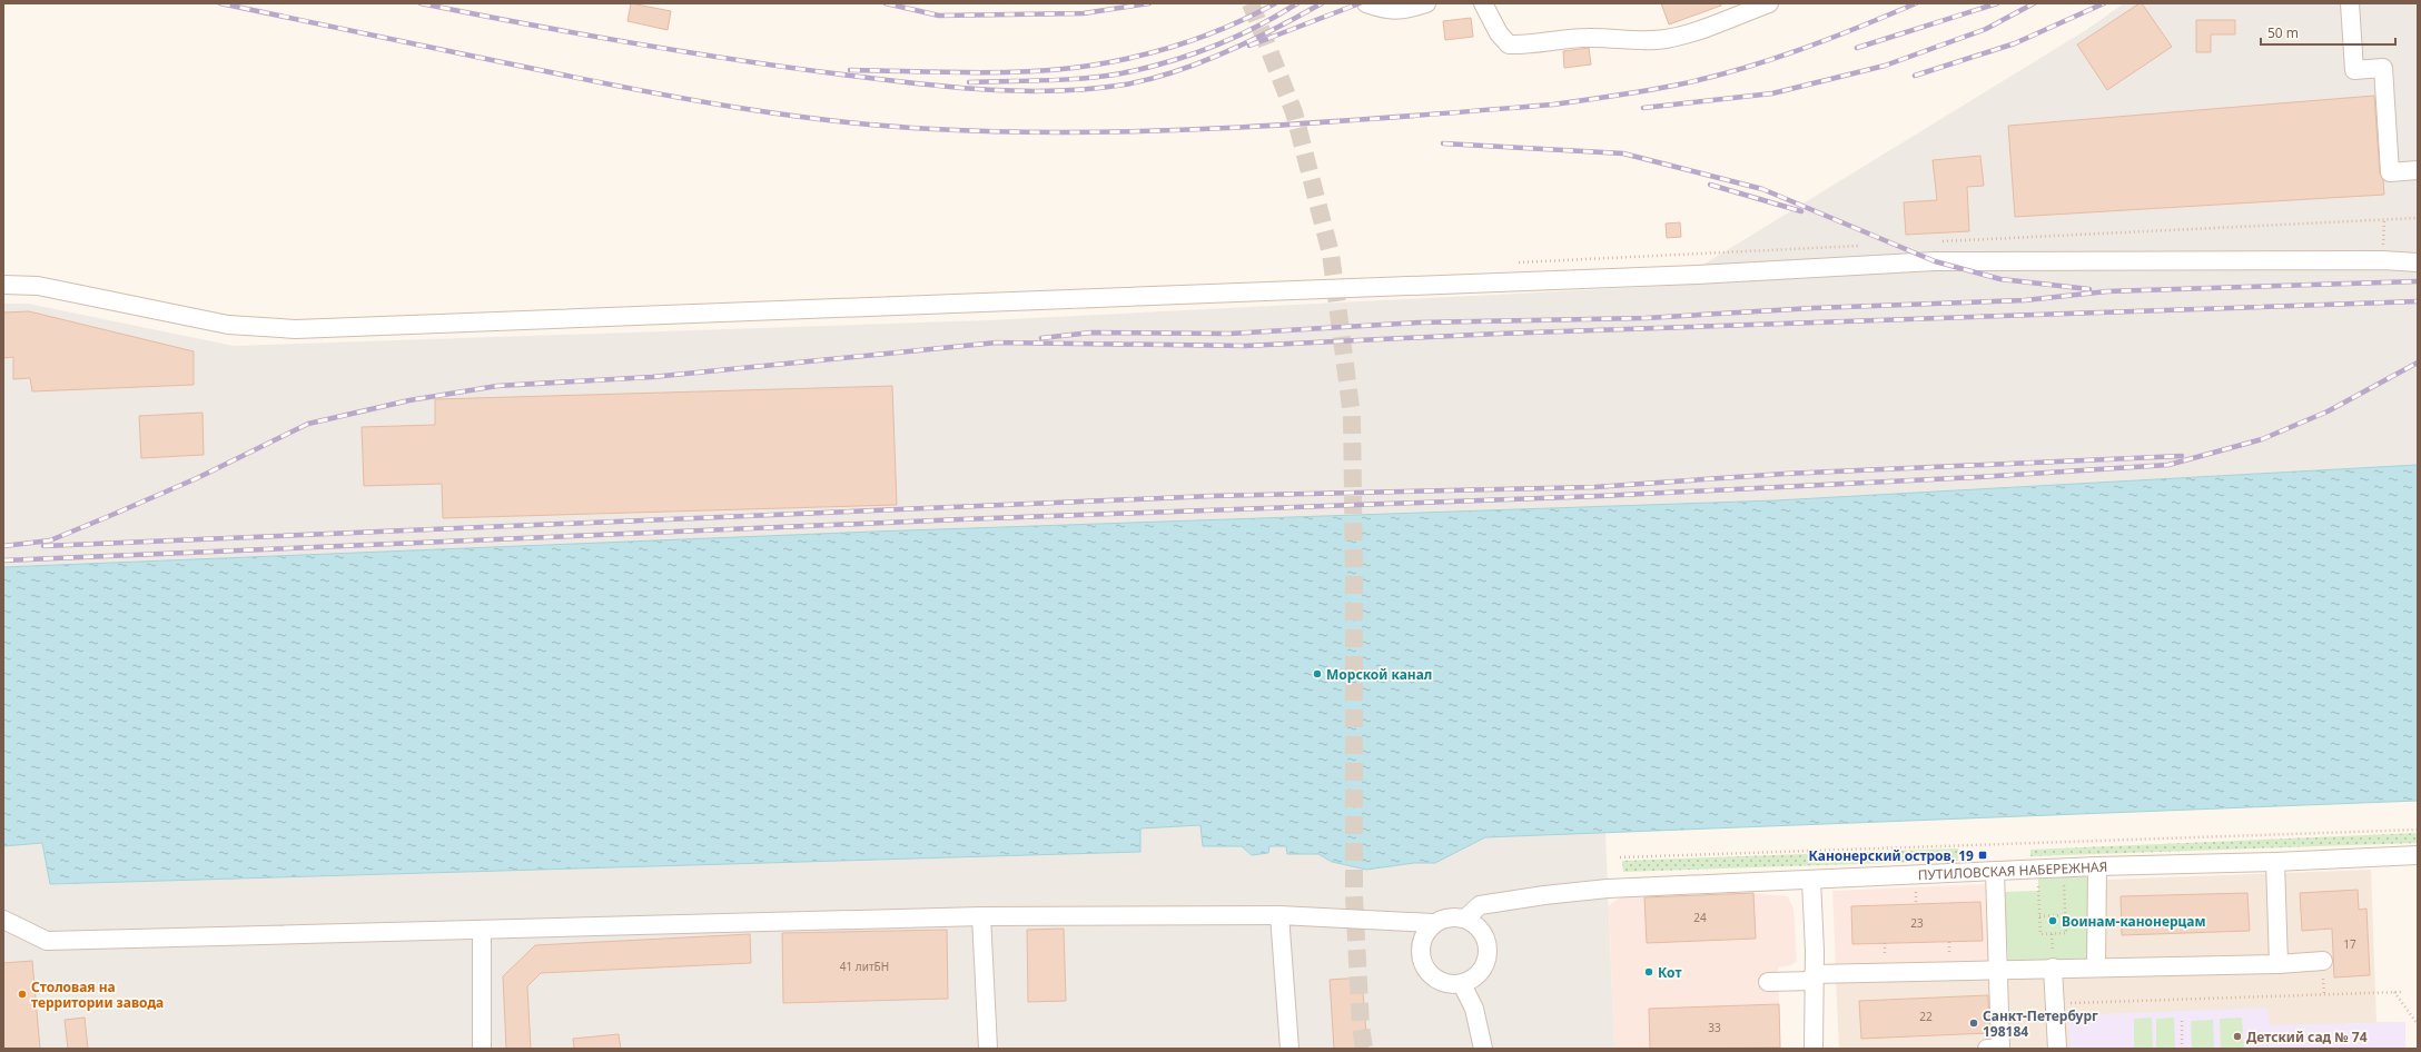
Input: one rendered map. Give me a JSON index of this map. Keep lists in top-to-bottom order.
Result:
{
  "streets": {
    "street": ["ПУТИЛОВСКАЯ НАБЕРЕЖНАЯ"]
  },
  "places": {
    "other": [
      "Морской канал",
      "Воинам-канонерцам",
      "Кот",
      "Столовая на территории завода",
      "Санкт-Петербург 198184",
      "Детский сад № 74"
    ],
    "transit": ["Канонерский остров, 19"]
  },
  "house_numbers": [
    "24",
    "23",
    "17",
    "41 литБН",
    "22",
    "33"
  ],
  "scale_bar": "50 m"
}
